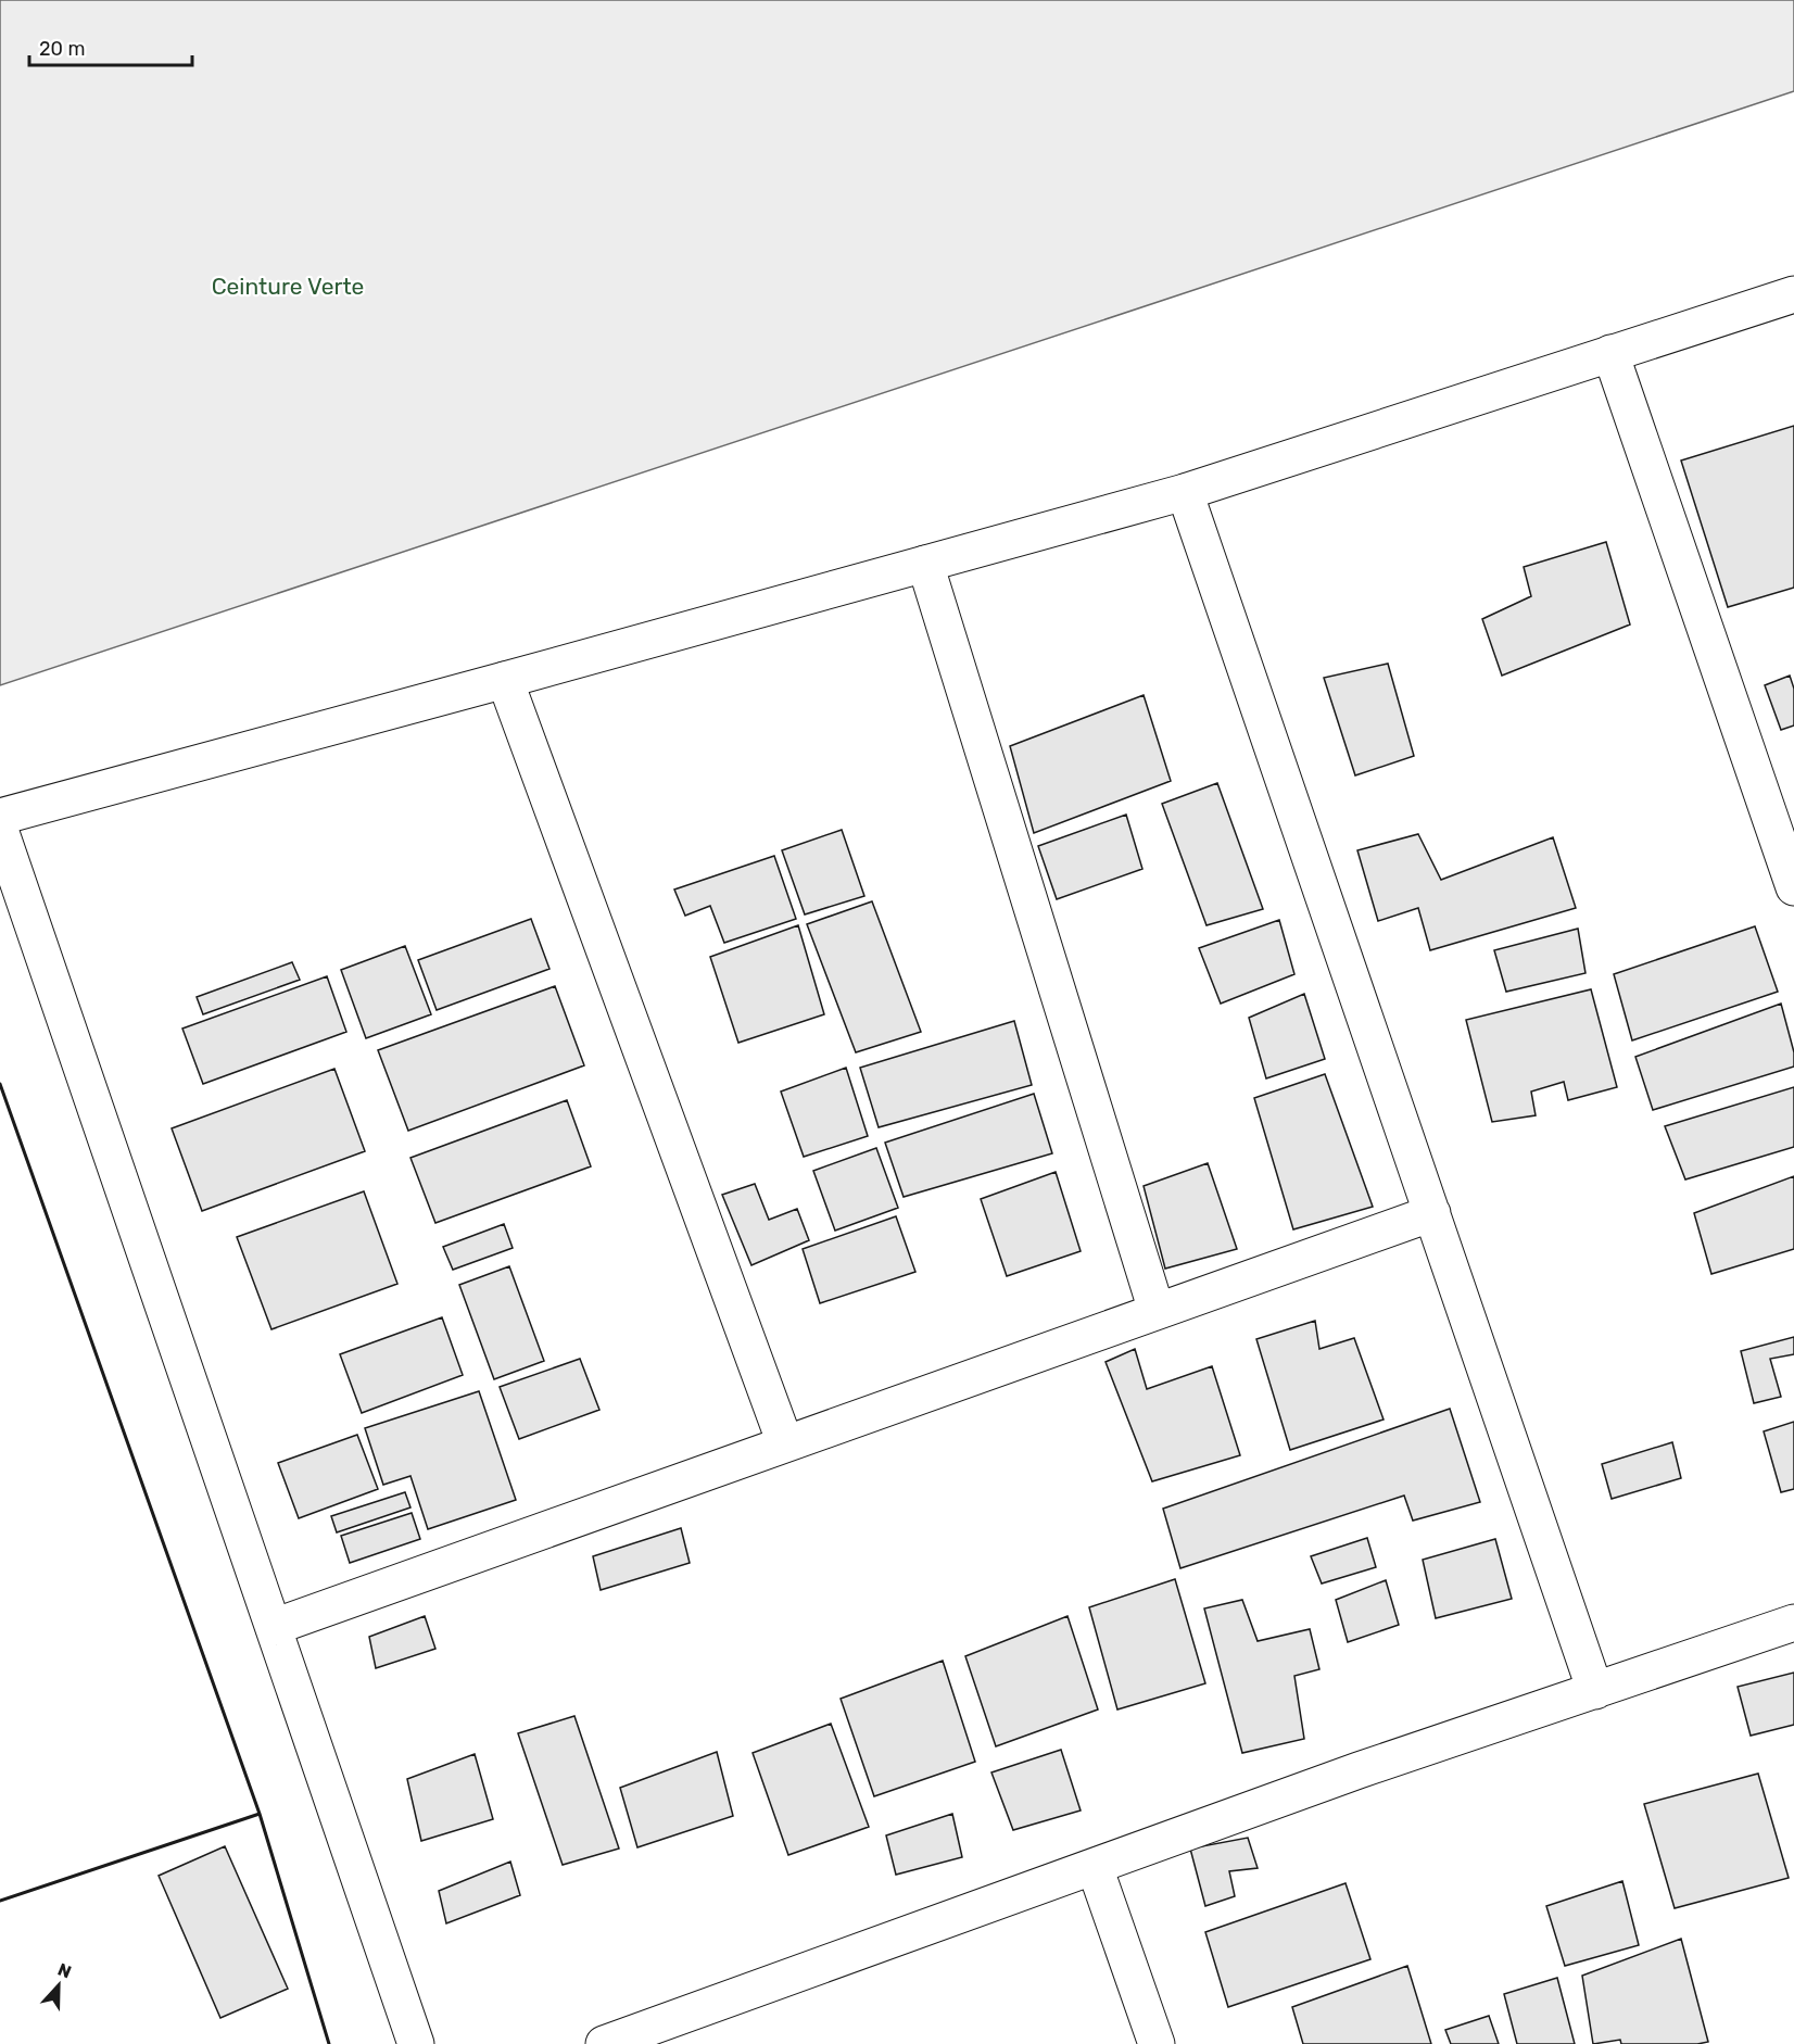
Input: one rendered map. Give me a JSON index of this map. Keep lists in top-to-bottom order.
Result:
{
  "parks": ["Ceinture Verte"],
  "scale_bar": "20 m",
  "north": "top"
}
